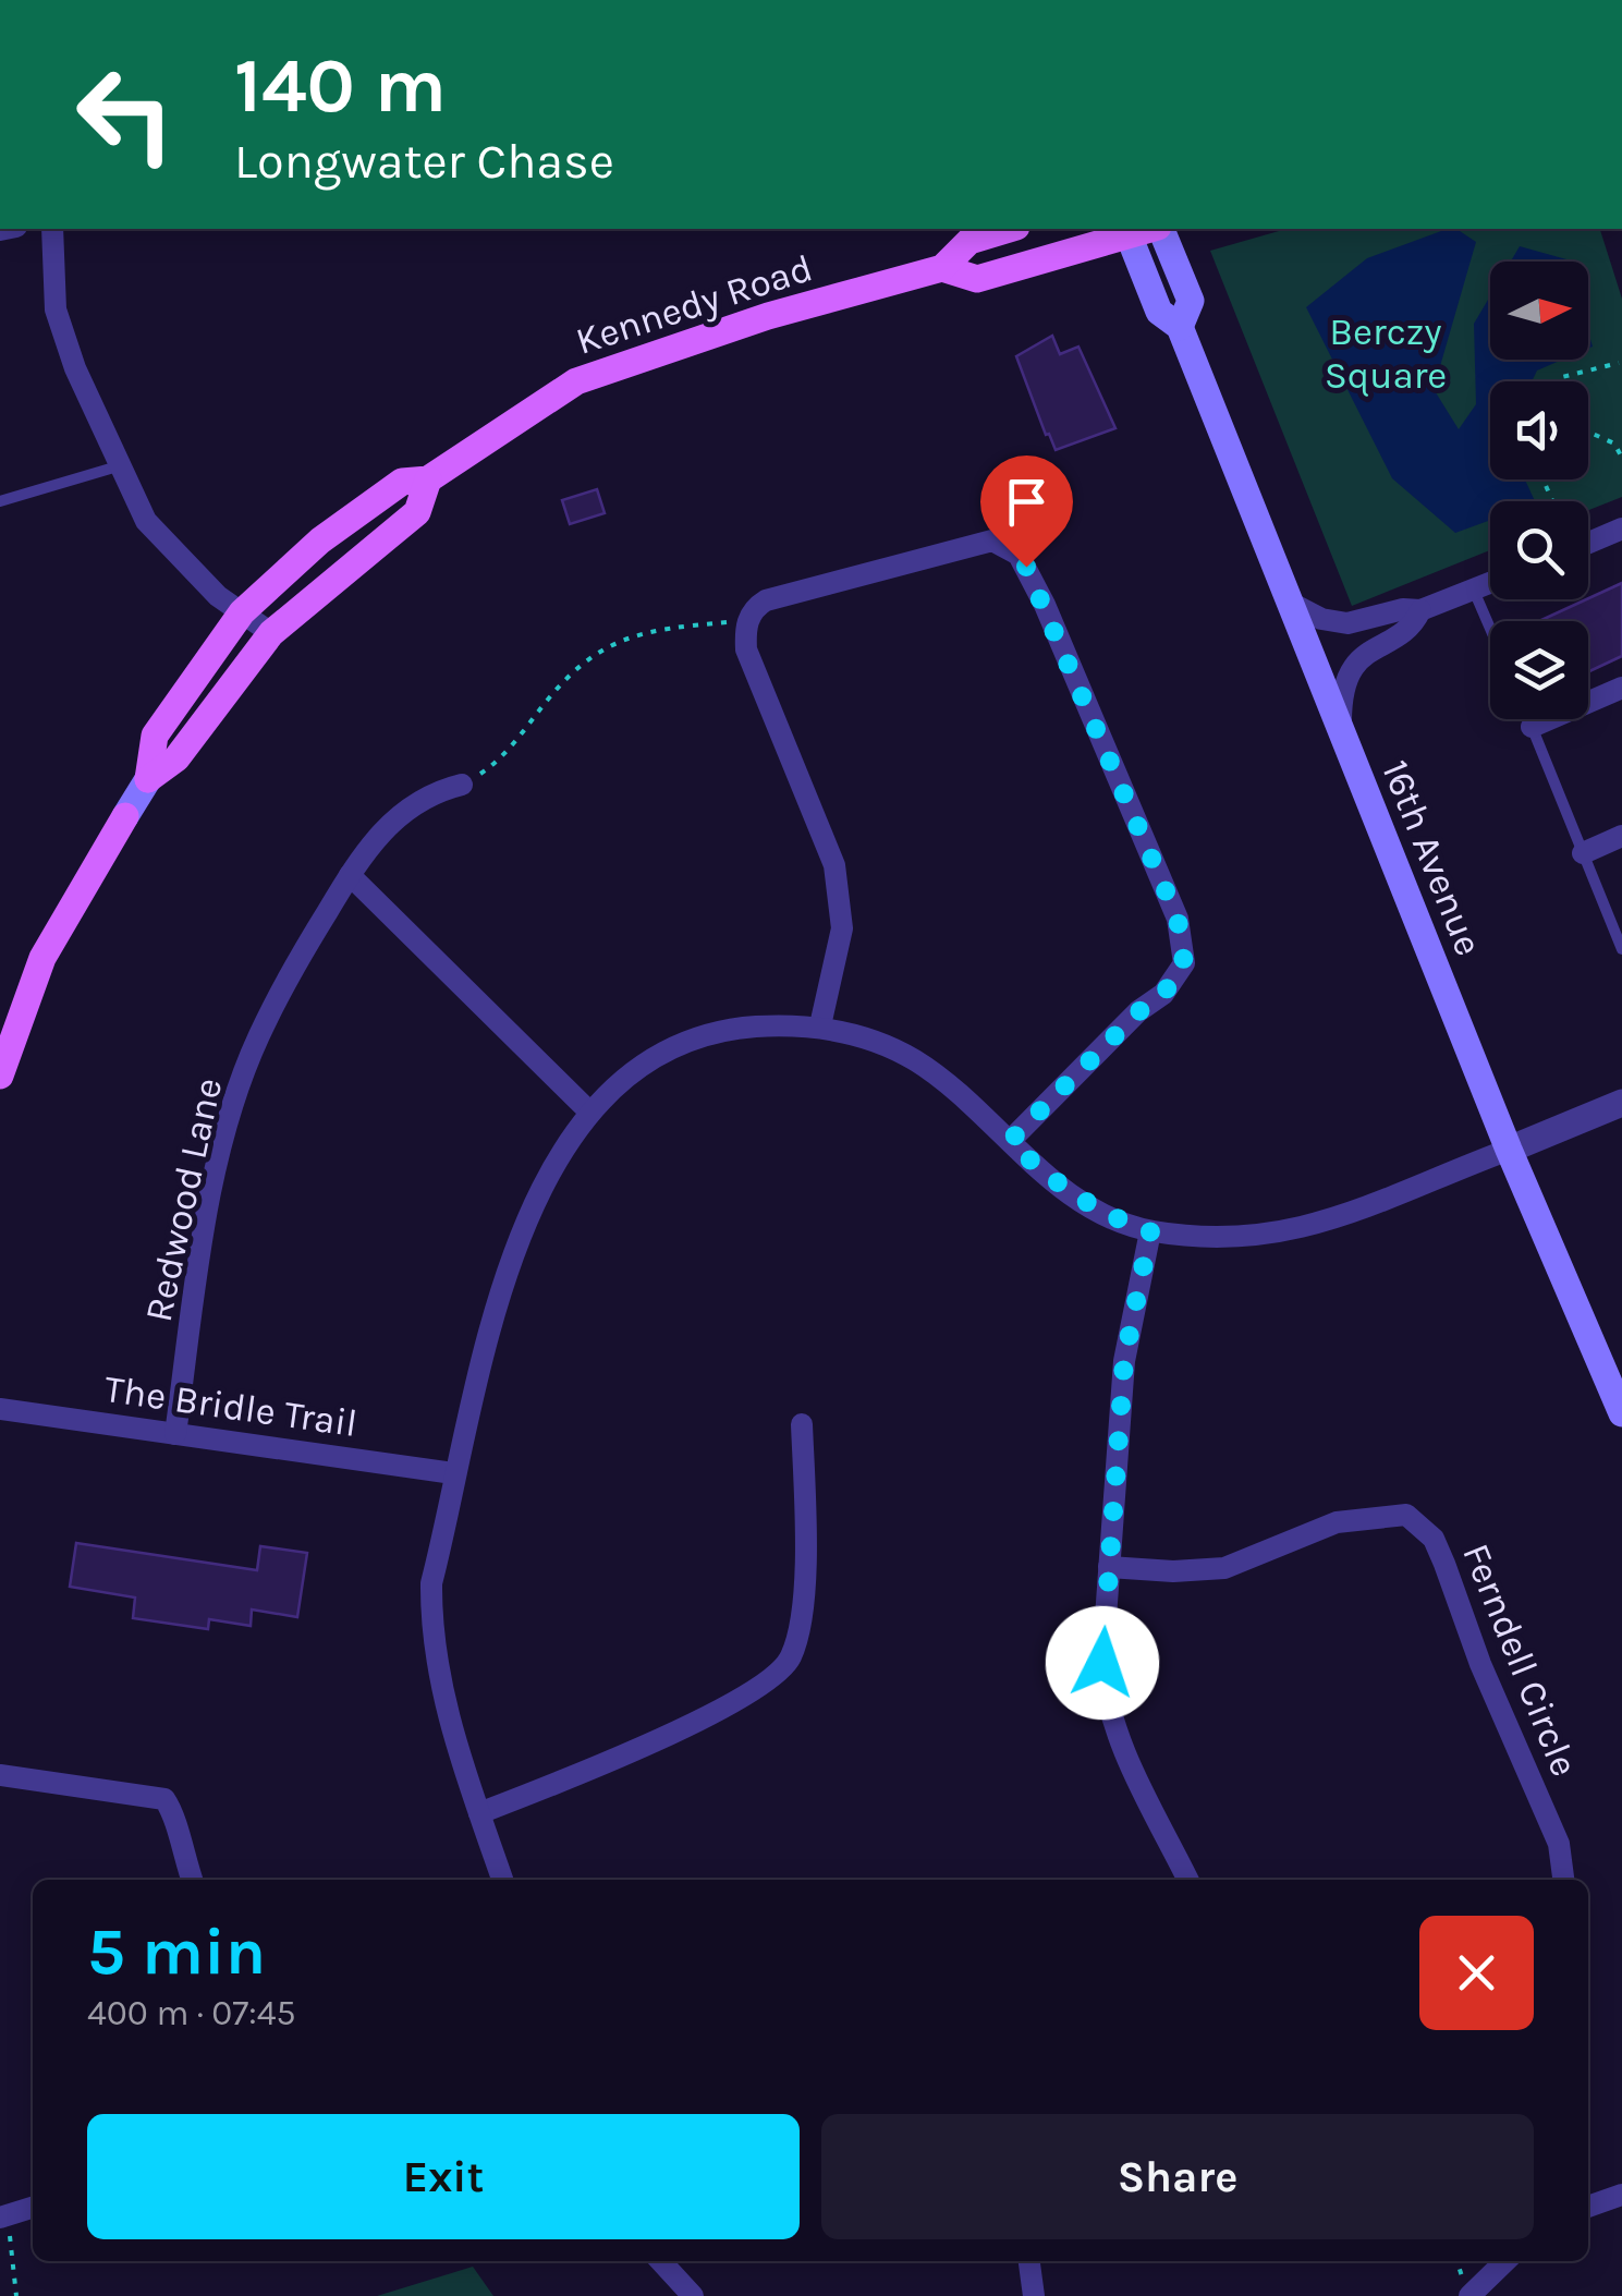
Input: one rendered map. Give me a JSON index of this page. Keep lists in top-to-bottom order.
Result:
{
  "streets": {
    "main road": ["Kennedy Road", "16th Avenue"],
    "street": ["Redwood Lane", "The Bridle Trail", "Ferndell Circle"]
  },
  "crossings": [
    ["Kennedy Road", "16th Avenue"],
    ["Redwood Lane", "The Bridle Trail"]
  ],
  "parks": ["Berczy Square"],
  "north": "right",
  "page": {
    "turn": ["140 m", "Longwater Chase"],
    "heading": ["5 min", "400 m · 07:45"],
    "buttons": ["Exit", "Share"]
  }
}
